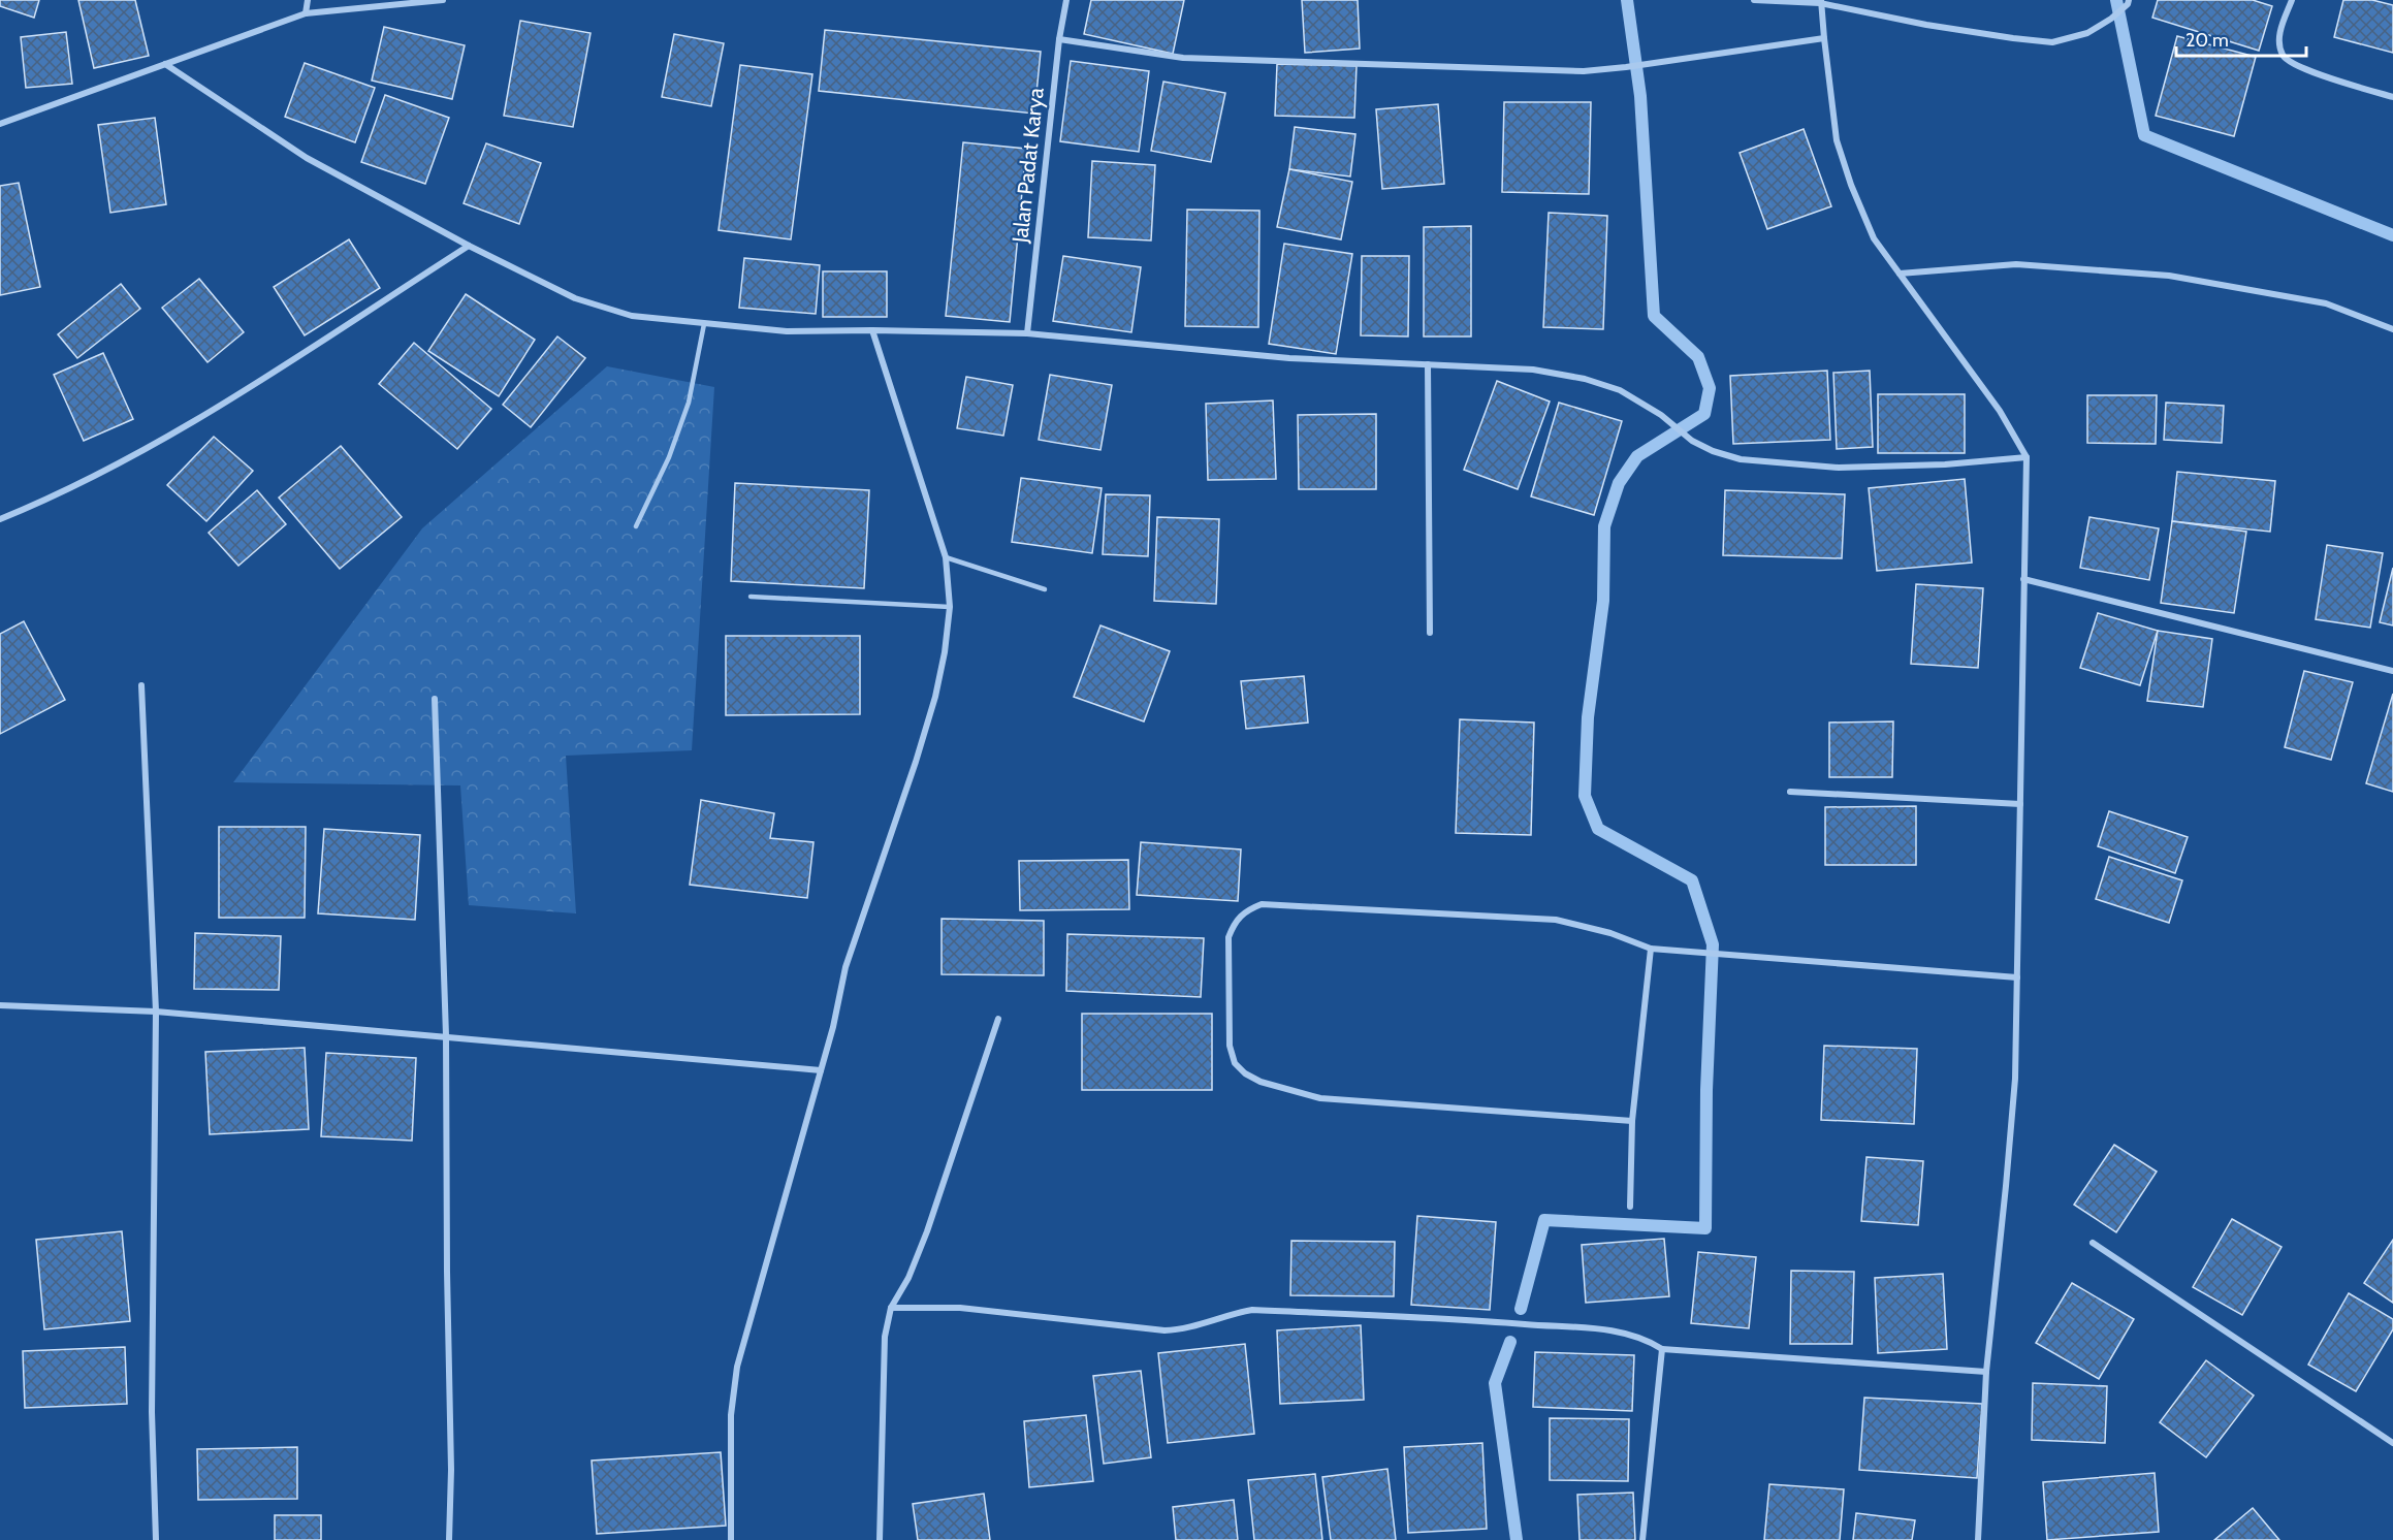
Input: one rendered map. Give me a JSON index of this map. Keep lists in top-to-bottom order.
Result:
{
  "streets": {
    "street": ["Jalan Padat Karya"]
  },
  "scale_bar": "20 m"
}
